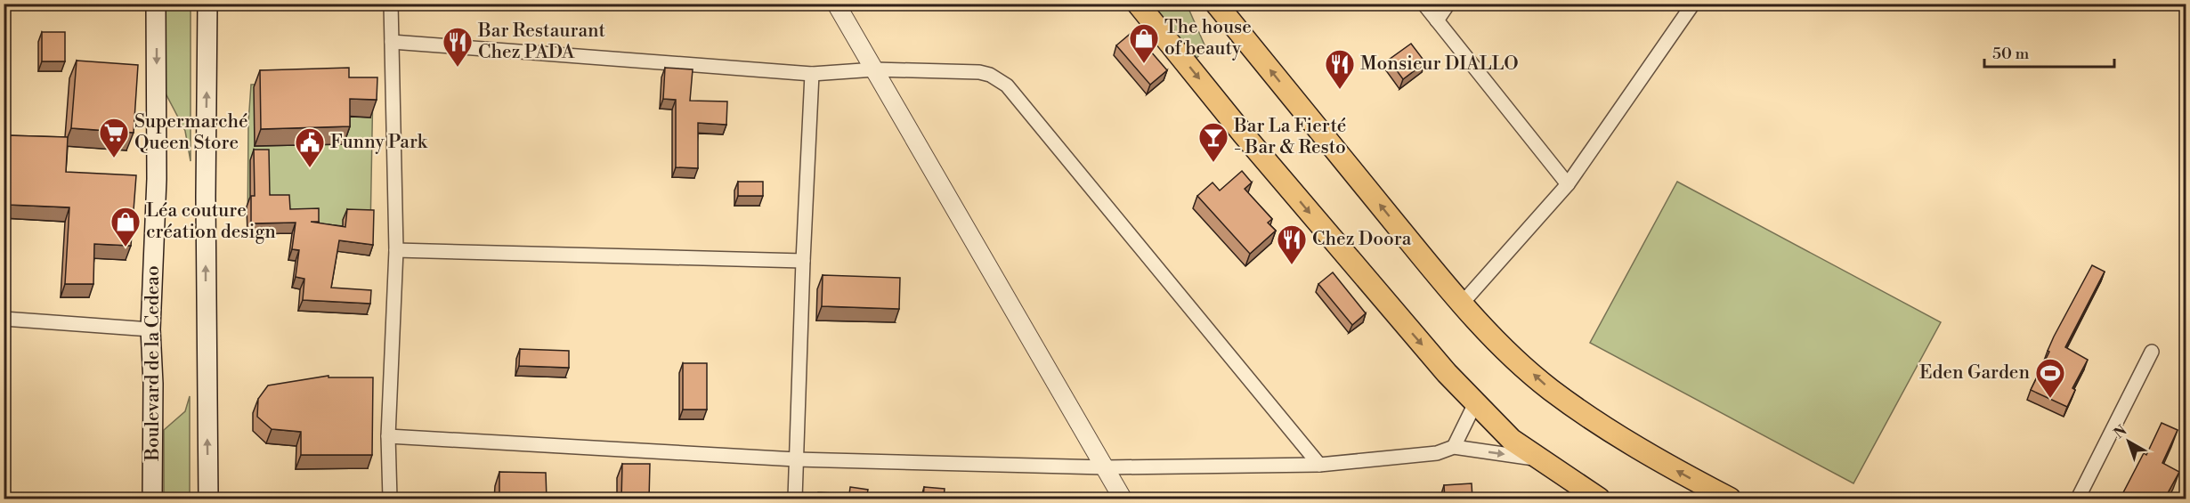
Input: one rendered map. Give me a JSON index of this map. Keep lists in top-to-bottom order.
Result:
{
  "streets": {
    "main road": ["Boulevard de la Cedeao"]
  },
  "places": {
    "shop": ["The house of beauty", "Léa couture création design"],
    "restaurant": ["Bar Restaurant Chez PADA", "Monsieur DIALLO", "Chez Doora"],
    "supermarket": ["Supermarché Queen Store"],
    "bar": ["Bar La Fierté - Bar & Resto"],
    "public building": ["Funny Park"],
    "sports": ["Eden Garden"]
  },
  "scale_bar": "50 m",
  "north": "top left"
}
